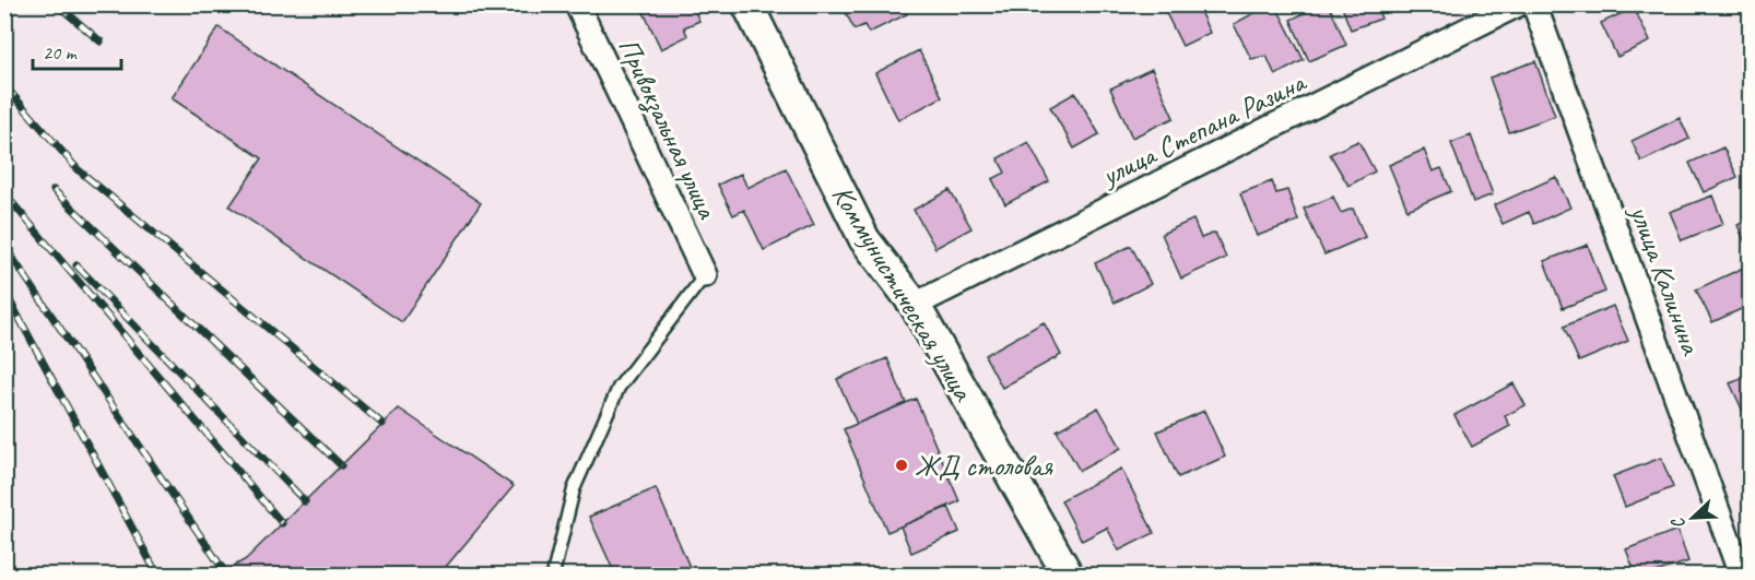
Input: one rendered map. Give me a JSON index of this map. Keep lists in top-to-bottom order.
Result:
{
  "streets": {
    "street": [
      "Привокзальная улица",
      "улица Степана Разина",
      "улица Калинина",
      "Коммунистическая улица"
    ]
  },
  "crossings": [
    ["улица Степана Разина", "Коммунистическая улица"]
  ],
  "places": ["ЖД столовая"],
  "scale_bar": "20 m",
  "north": "bottom left"
}
